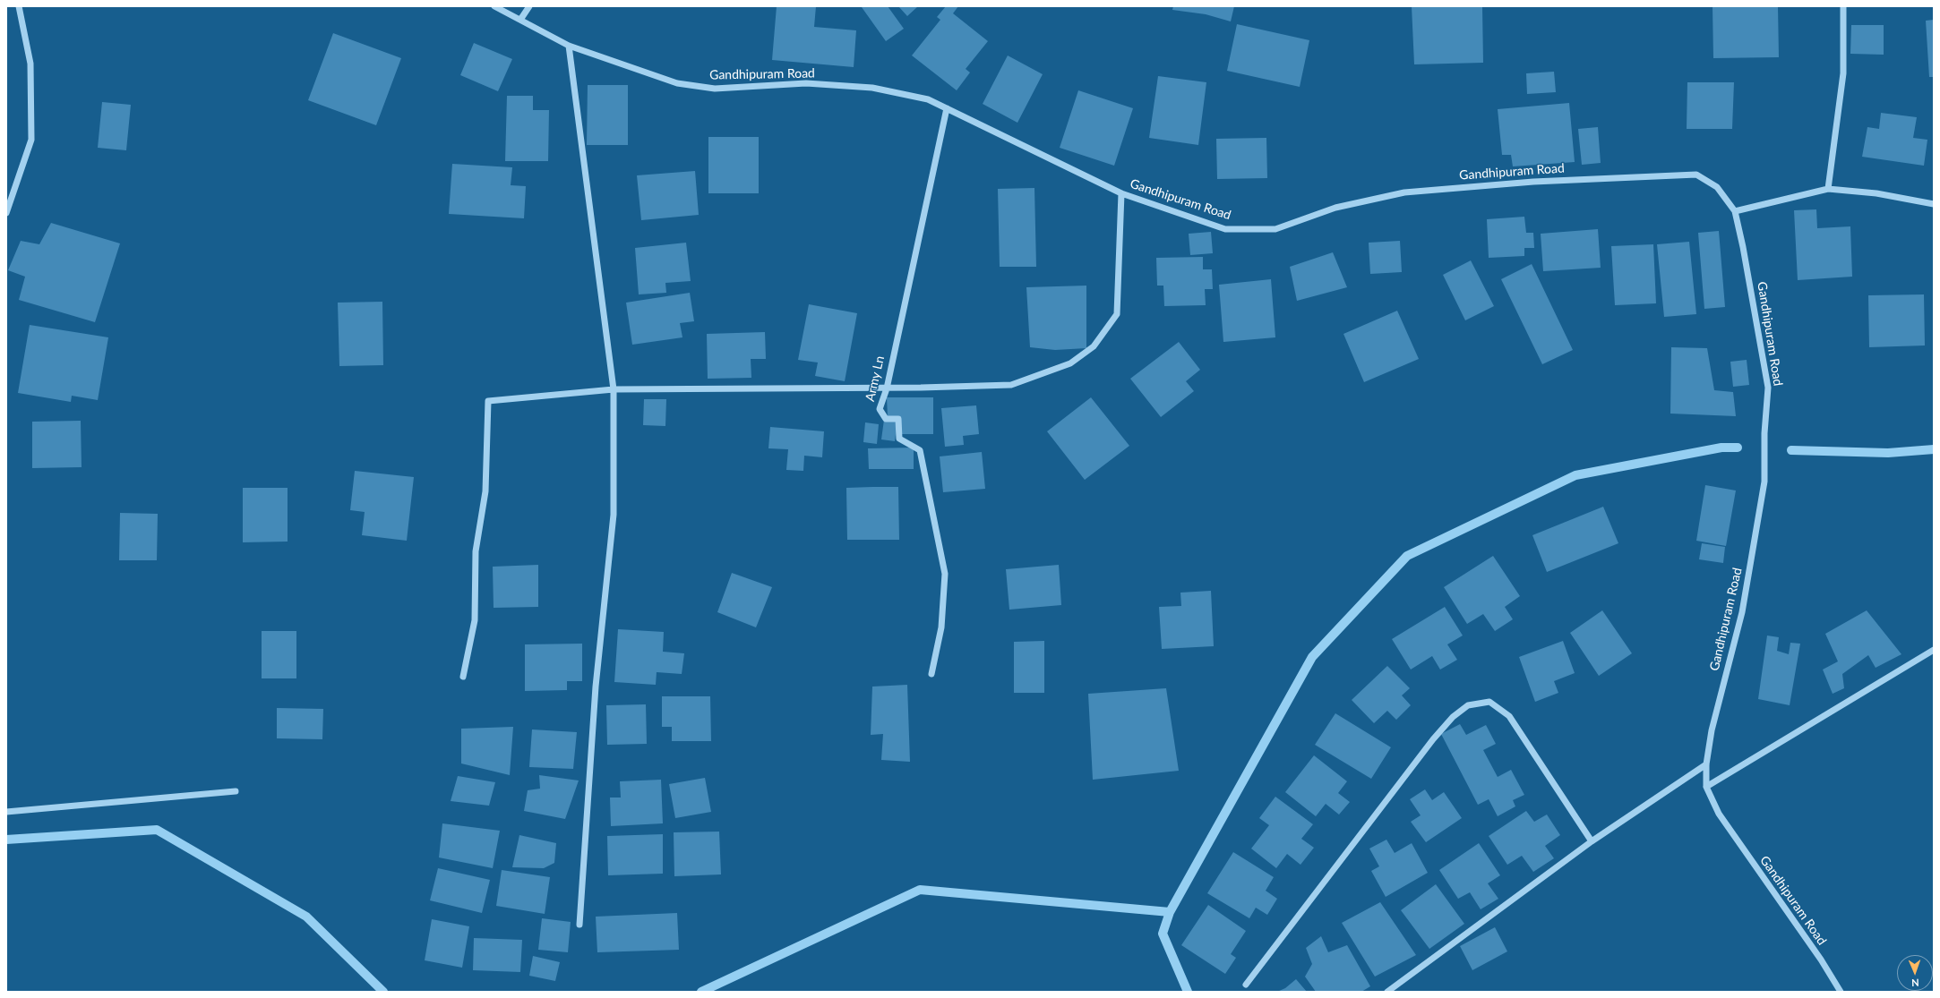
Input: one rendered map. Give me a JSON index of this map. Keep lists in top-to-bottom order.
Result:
{
  "streets": {
    "street": ["Gandhipuram Road", "Army Ln"]
  },
  "crossings": [
    ["Gandhipuram Road", "Army Ln"]
  ],
  "north": "bottom"
}
